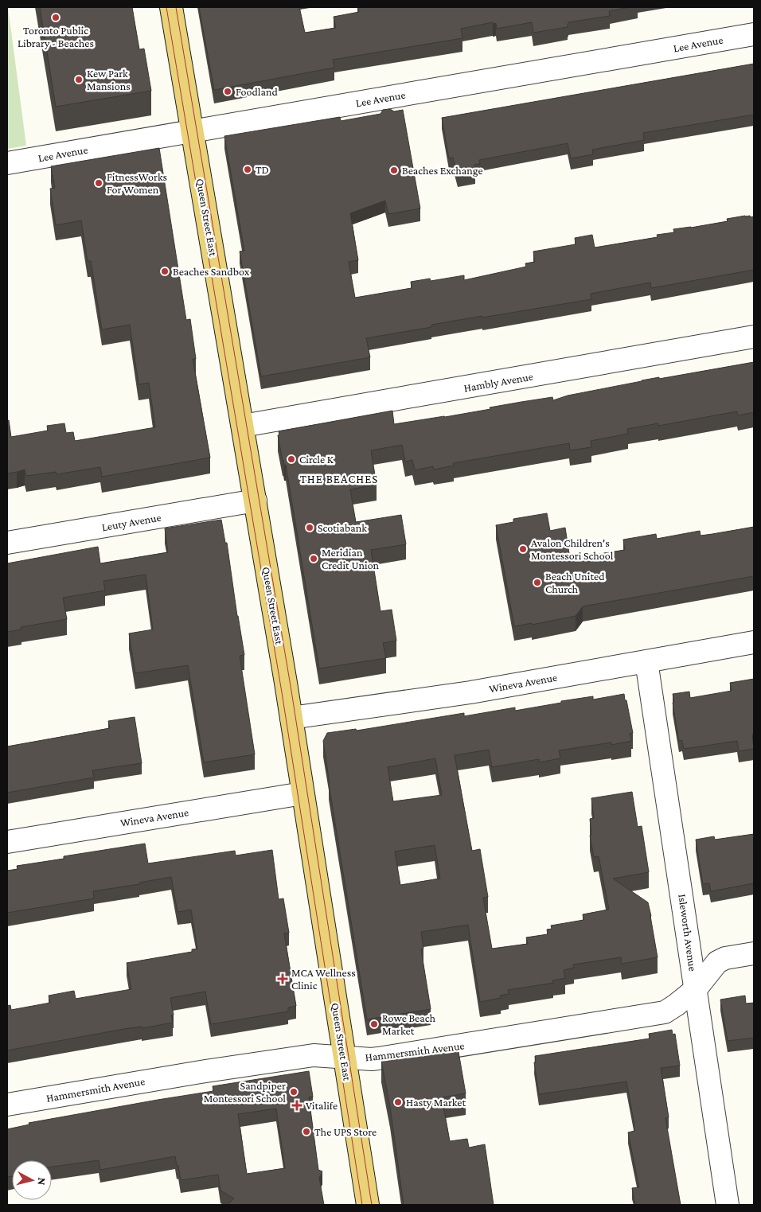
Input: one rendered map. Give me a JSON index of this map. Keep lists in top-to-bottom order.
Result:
{
  "streets": {
    "main road": ["Queen Street East"],
    "street": [
      "Lee Avenue",
      "Hambly Avenue",
      "Leuty Avenue",
      "Wineva Avenue",
      "Isleworth Avenue",
      "Hammersmith Avenue"
    ]
  },
  "crossings": [
    ["Lee Avenue", "Queen Street East"],
    ["Queen Street East", "Hambly Avenue"],
    ["Queen Street East", "Leuty Avenue"],
    ["Queen Street East", "Wineva Avenue"],
    ["Queen Street East", "Hammersmith Avenue"],
    ["Wineva Avenue", "Isleworth Avenue"],
    ["Isleworth Avenue", "Hammersmith Avenue"]
  ],
  "districts": ["THE BEACHES"],
  "places": {
    "other": [
      "Toronto Public Library - Beaches",
      "Kew Park Mansions",
      "Foodland",
      "TD",
      "Beaches Exchange",
      "FitnessWorks For Women",
      "Beaches Sandbox",
      "Circle K",
      "Scotiabank",
      "Avalon Children's Montessori School",
      "Meridian Credit Union",
      "Beach United Church",
      "Rowe Beach Market",
      "Sandpiper Montessori School",
      "Hasty Market",
      "The UPS Store"
    ],
    "health": ["MCA Wellness Clinic", "Vitalife"]
  },
  "north": "right"
}
